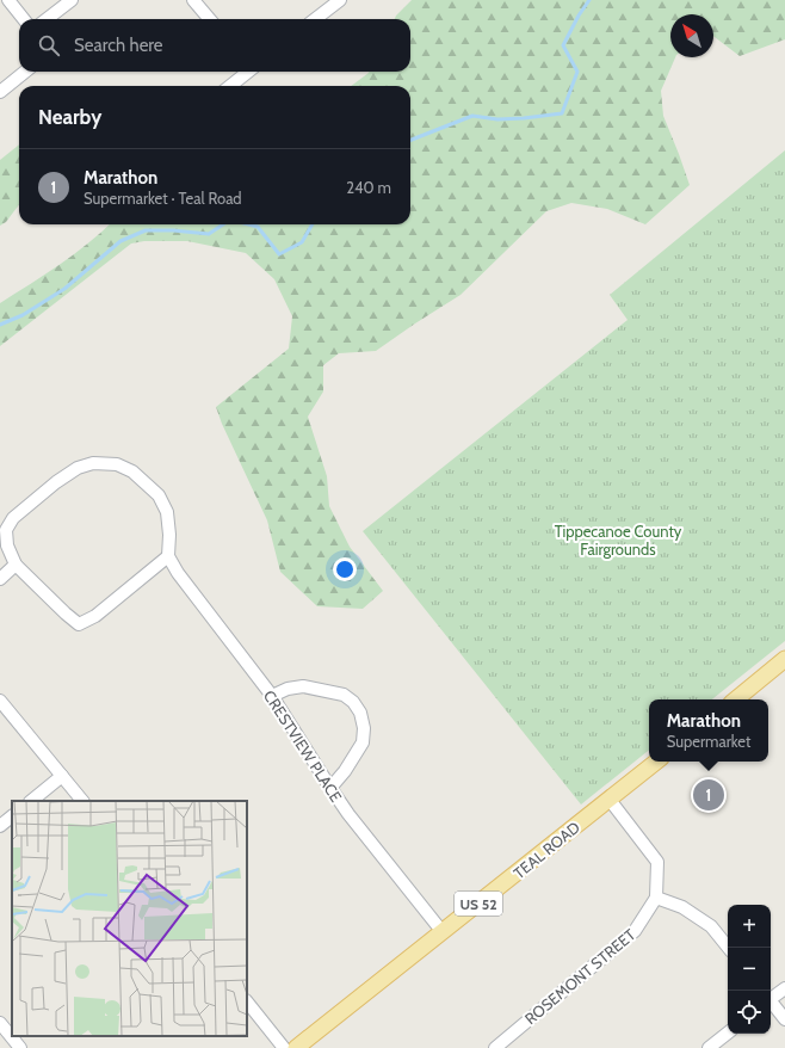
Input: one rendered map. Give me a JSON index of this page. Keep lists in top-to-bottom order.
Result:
{
  "streets": {
    "main road": ["TEAL ROAD", "US 52"],
    "street": ["CRESTVIEW PLACE", "ROSEMONT STREET"]
  },
  "crossings": [
    ["CRESTVIEW PLACE", "TEAL ROAD"]
  ],
  "parks": ["Tippecanoe County Fairgrounds"],
  "north": "top left",
  "page": {
    "search": "Search here",
    "heading": "Nearby",
    "list": [
      {
        "mark": "1",
        "name": "Marathon",
        "note": "Supermarket · Teal Road",
        "value": "240 m"
      }
    ],
    "popup": ["Marathon", "Supermarket"],
    "pins": "1",
    "map_buttons": ["+", "−"]
  }
}
